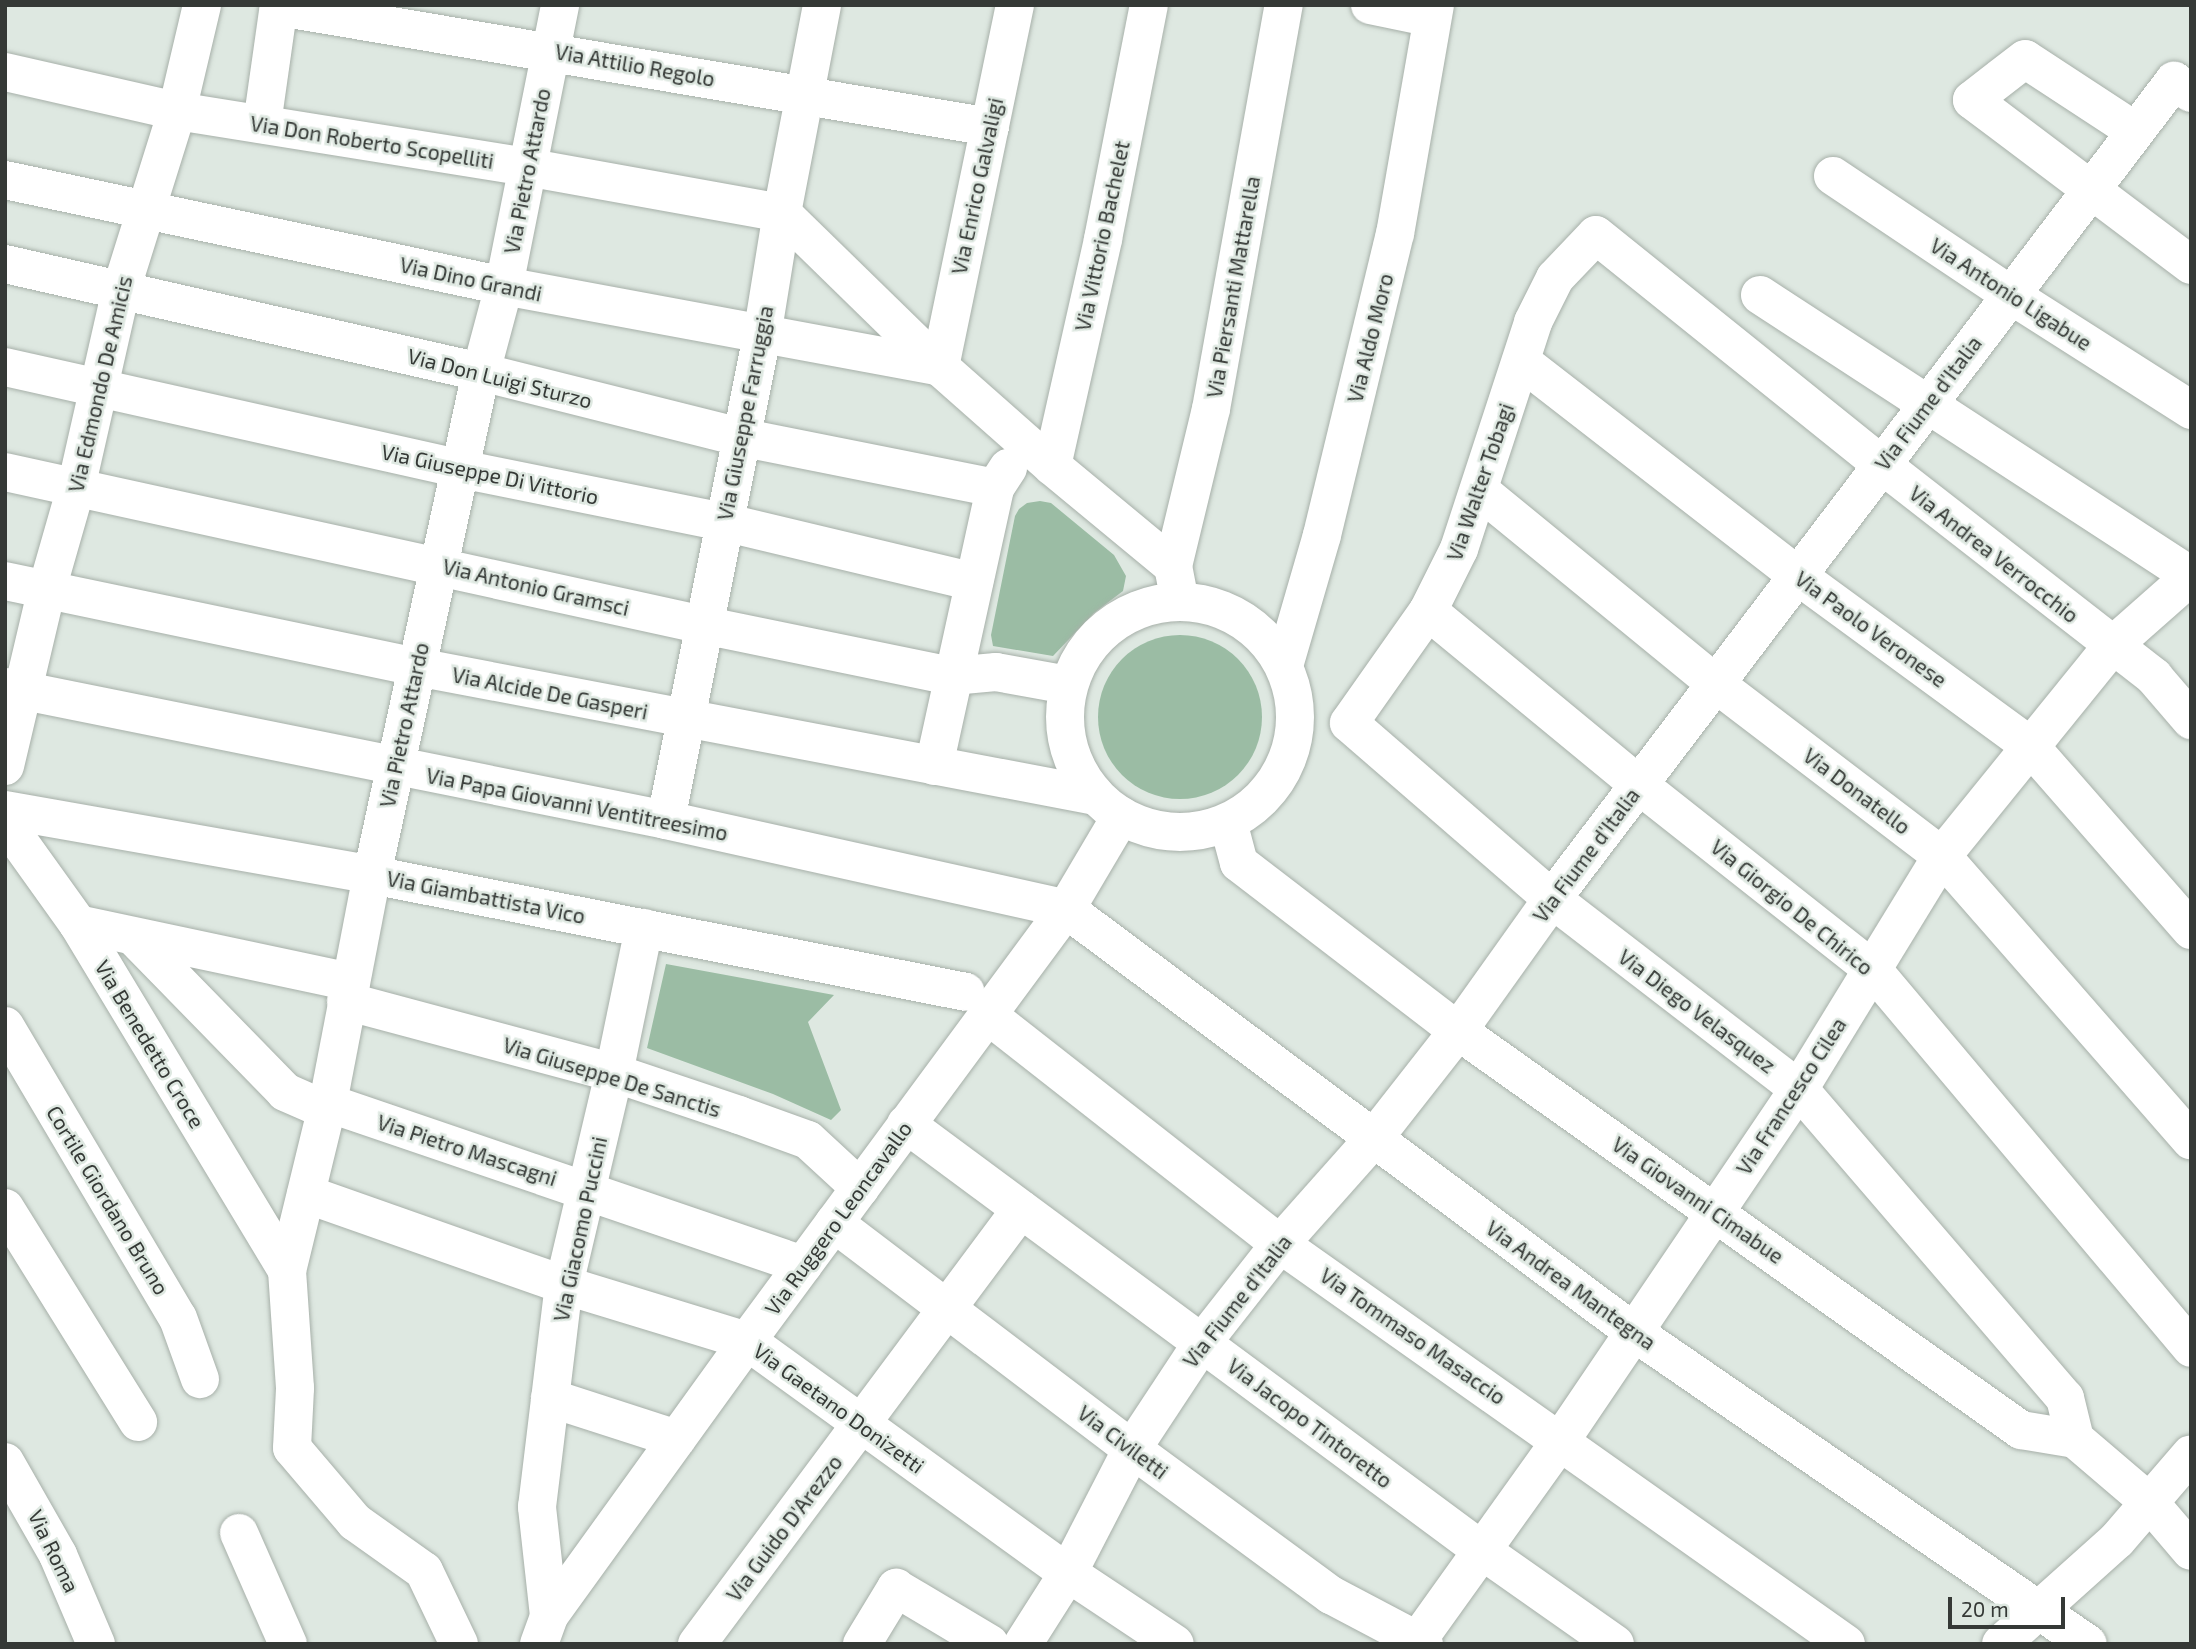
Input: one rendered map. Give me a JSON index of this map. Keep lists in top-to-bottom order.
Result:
{
  "streets": {
    "street": [
      "Via Attilio Regolo",
      "Via Don Roberto Scopelliti",
      "Via Pietro Attardo",
      "Via Enrico Galvaligi",
      "Via Vittorio Bachelet",
      "Via Dino Grandi",
      "Via Piersanti Mattarella",
      "Via Antonio Ligabue",
      "Via Aldo Moro",
      "Via Don Luigi Sturzo",
      "Via Edmondo De Amicis",
      "Via Fiume d'Italia",
      "Via Giuseppe Farruggia",
      "Via Giuseppe Di Vittorio",
      "Via Walter Tobagi",
      "Via Andrea Verrocchio",
      "Via Antonio Gramsci",
      "Via Paolo Veronese",
      "Via Alcide De Gasperi",
      "Via Donatello",
      "Via Papa Giovanni Ventitreesimo",
      "Via Giambattista Vico",
      "Via Giorgio De Chirico",
      "Via Diego Velasquez",
      "Via Benedetto Croce",
      "Via Giuseppe De Sanctis",
      "Via Francesco Cilea",
      "Via Pietro Mascagni",
      "Cortile Giordano Bruno",
      "Via Giovanni Cimabue",
      "Via Ruggero Leoncavallo",
      "Via Giacomo Puccini",
      "Via Andrea Mantegna",
      "Via Tommaso Masaccio",
      "Via Gaetano Donizetti",
      "Via Jacopo Tintoretto",
      "Via Civiletti",
      "Via Guido D'Arezzo",
      "Via Roma"
    ]
  },
  "crossings": [
    ["Via Attilio Regolo", "Via Pietro Attardo"],
    ["Via Attilio Regolo", "Via Enrico Galvaligi"],
    ["Via Attilio Regolo", "Via Giuseppe Farruggia"],
    ["Via Don Roberto Scopelliti", "Via Pietro Attardo"],
    ["Via Don Roberto Scopelliti", "Via Edmondo De Amicis"],
    ["Via Don Roberto Scopelliti", "Via Giuseppe Farruggia"],
    ["Via Pietro Attardo", "Via Dino Grandi"],
    ["Via Pietro Attardo", "Via Don Luigi Sturzo"],
    ["Via Pietro Attardo", "Via Giuseppe Di Vittorio"],
    ["Via Pietro Attardo", "Via Antonio Gramsci"],
    ["Via Pietro Attardo", "Via Alcide De Gasperi"],
    ["Via Pietro Attardo", "Via Papa Giovanni Ventitreesimo"],
    ["Via Pietro Attardo", "Via Giambattista Vico"],
    ["Via Pietro Attardo", "Via Benedetto Croce"],
    ["Via Pietro Attardo", "Via Giuseppe De Sanctis"],
    ["Via Pietro Attardo", "Via Pietro Mascagni"],
    ["Via Pietro Attardo", "Via Gaetano Donizetti"],
    ["Via Enrico Galvaligi", "Via Dino Grandi"],
    ["Via Dino Grandi", "Via Edmondo De Amicis"],
    ["Via Dino Grandi", "Via Giuseppe Farruggia"],
    ["Via Piersanti Mattarella", "Via Aldo Moro"],
    ["Via Piersanti Mattarella", "Via Antonio Gramsci"],
    ["Via Piersanti Mattarella", "Via Alcide De Gasperi"],
    ["Via Piersanti Mattarella", "Via Giovanni Cimabue"],
    ["Via Piersanti Mattarella", "Via Ruggero Leoncavallo"],
    ["Via Antonio Ligabue", "Via Fiume d'Italia"],
    ["Via Aldo Moro", "Via Antonio Gramsci"],
    ["Via Aldo Moro", "Via Alcide De Gasperi"],
    ["Via Aldo Moro", "Via Giovanni Cimabue"],
    ["Via Aldo Moro", "Via Ruggero Leoncavallo"],
    ["Via Don Luigi Sturzo", "Via Edmondo De Amicis"],
    ["Via Don Luigi Sturzo", "Via Giuseppe Farruggia"],
    ["Via Edmondo De Amicis", "Via Giuseppe Di Vittorio"],
    ["Via Edmondo De Amicis", "Via Antonio Gramsci"],
    ["Via Edmondo De Amicis", "Via Alcide De Gasperi"],
    ["Via Edmondo De Amicis", "Via Papa Giovanni Ventitreesimo"],
    ["Via Fiume d'Italia", "Via Andrea Verrocchio"],
    ["Via Fiume d'Italia", "Via Paolo Veronese"],
    ["Via Fiume d'Italia", "Via Donatello"],
    ["Via Fiume d'Italia", "Via Giorgio De Chirico"],
    ["Via Fiume d'Italia", "Via Diego Velasquez"],
    ["Via Fiume d'Italia", "Via Giovanni Cimabue"],
    ["Via Fiume d'Italia", "Via Andrea Mantegna"],
    ["Via Fiume d'Italia", "Via Tommaso Masaccio"],
    ["Via Fiume d'Italia", "Via Gaetano Donizetti"],
    ["Via Fiume d'Italia", "Via Jacopo Tintoretto"],
    ["Via Fiume d'Italia", "Via Civiletti"],
    ["Via Giuseppe Farruggia", "Via Giuseppe Di Vittorio"],
    ["Via Giuseppe Farruggia", "Via Antonio Gramsci"],
    ["Via Giuseppe Farruggia", "Via Alcide De Gasperi"],
    ["Via Giuseppe Farruggia", "Via Papa Giovanni Ventitreesimo"],
    ["Via Walter Tobagi", "Via Andrea Verrocchio"],
    ["Via Walter Tobagi", "Via Paolo Veronese"],
    ["Via Walter Tobagi", "Via Donatello"],
    ["Via Walter Tobagi", "Via Giorgio De Chirico"],
    ["Via Walter Tobagi", "Via Diego Velasquez"],
    ["Via Andrea Verrocchio", "Via Francesco Cilea"],
    ["Via Antonio Gramsci", "Via Alcide De Gasperi"],
    ["Via Antonio Gramsci", "Via Giovanni Cimabue"],
    ["Via Antonio Gramsci", "Via Ruggero Leoncavallo"],
    ["Via Paolo Veronese", "Via Francesco Cilea"],
    ["Via Alcide De Gasperi", "Via Giovanni Cimabue"],
    ["Via Alcide De Gasperi", "Via Ruggero Leoncavallo"],
    ["Via Donatello", "Via Francesco Cilea"],
    ["Via Papa Giovanni Ventitreesimo", "Via Ruggero Leoncavallo"],
    ["Via Papa Giovanni Ventitreesimo", "Via Andrea Mantegna"],
    ["Via Giambattista Vico", "Via Ruggero Leoncavallo"],
    ["Via Giambattista Vico", "Via Giacomo Puccini"],
    ["Via Giambattista Vico", "Via Tommaso Masaccio"],
    ["Via Giorgio De Chirico", "Via Francesco Cilea"],
    ["Via Diego Velasquez", "Via Francesco Cilea"],
    ["Via Diego Velasquez", "Via Giovanni Cimabue"],
    ["Via Benedetto Croce", "Via Giuseppe De Sanctis"],
    ["Via Giuseppe De Sanctis", "Via Ruggero Leoncavallo"],
    ["Via Giuseppe De Sanctis", "Via Giacomo Puccini"],
    ["Via Francesco Cilea", "Via Giovanni Cimabue"],
    ["Via Francesco Cilea", "Via Andrea Mantegna"],
    ["Via Francesco Cilea", "Via Tommaso Masaccio"],
    ["Via Francesco Cilea", "Via Jacopo Tintoretto"],
    ["Via Francesco Cilea", "Via Civiletti"],
    ["Via Pietro Mascagni", "Via Ruggero Leoncavallo"],
    ["Via Pietro Mascagni", "Via Giacomo Puccini"],
    ["Via Giovanni Cimabue", "Via Ruggero Leoncavallo"],
    ["Via Ruggero Leoncavallo", "Via Giacomo Puccini"],
    ["Via Ruggero Leoncavallo", "Via Andrea Mantegna"],
    ["Via Ruggero Leoncavallo", "Via Tommaso Masaccio"],
    ["Via Ruggero Leoncavallo", "Via Gaetano Donizetti"],
    ["Via Ruggero Leoncavallo", "Via Jacopo Tintoretto"],
    ["Via Ruggero Leoncavallo", "Via Civiletti"],
    ["Via Giacomo Puccini", "Via Gaetano Donizetti"],
    ["Via Gaetano Donizetti", "Via Guido D'Arezzo"],
    ["Via Jacopo Tintoretto", "Via Guido D'Arezzo"],
    ["Via Civiletti", "Via Guido D'Arezzo"]
  ],
  "scale_bar": "20 m"
}
